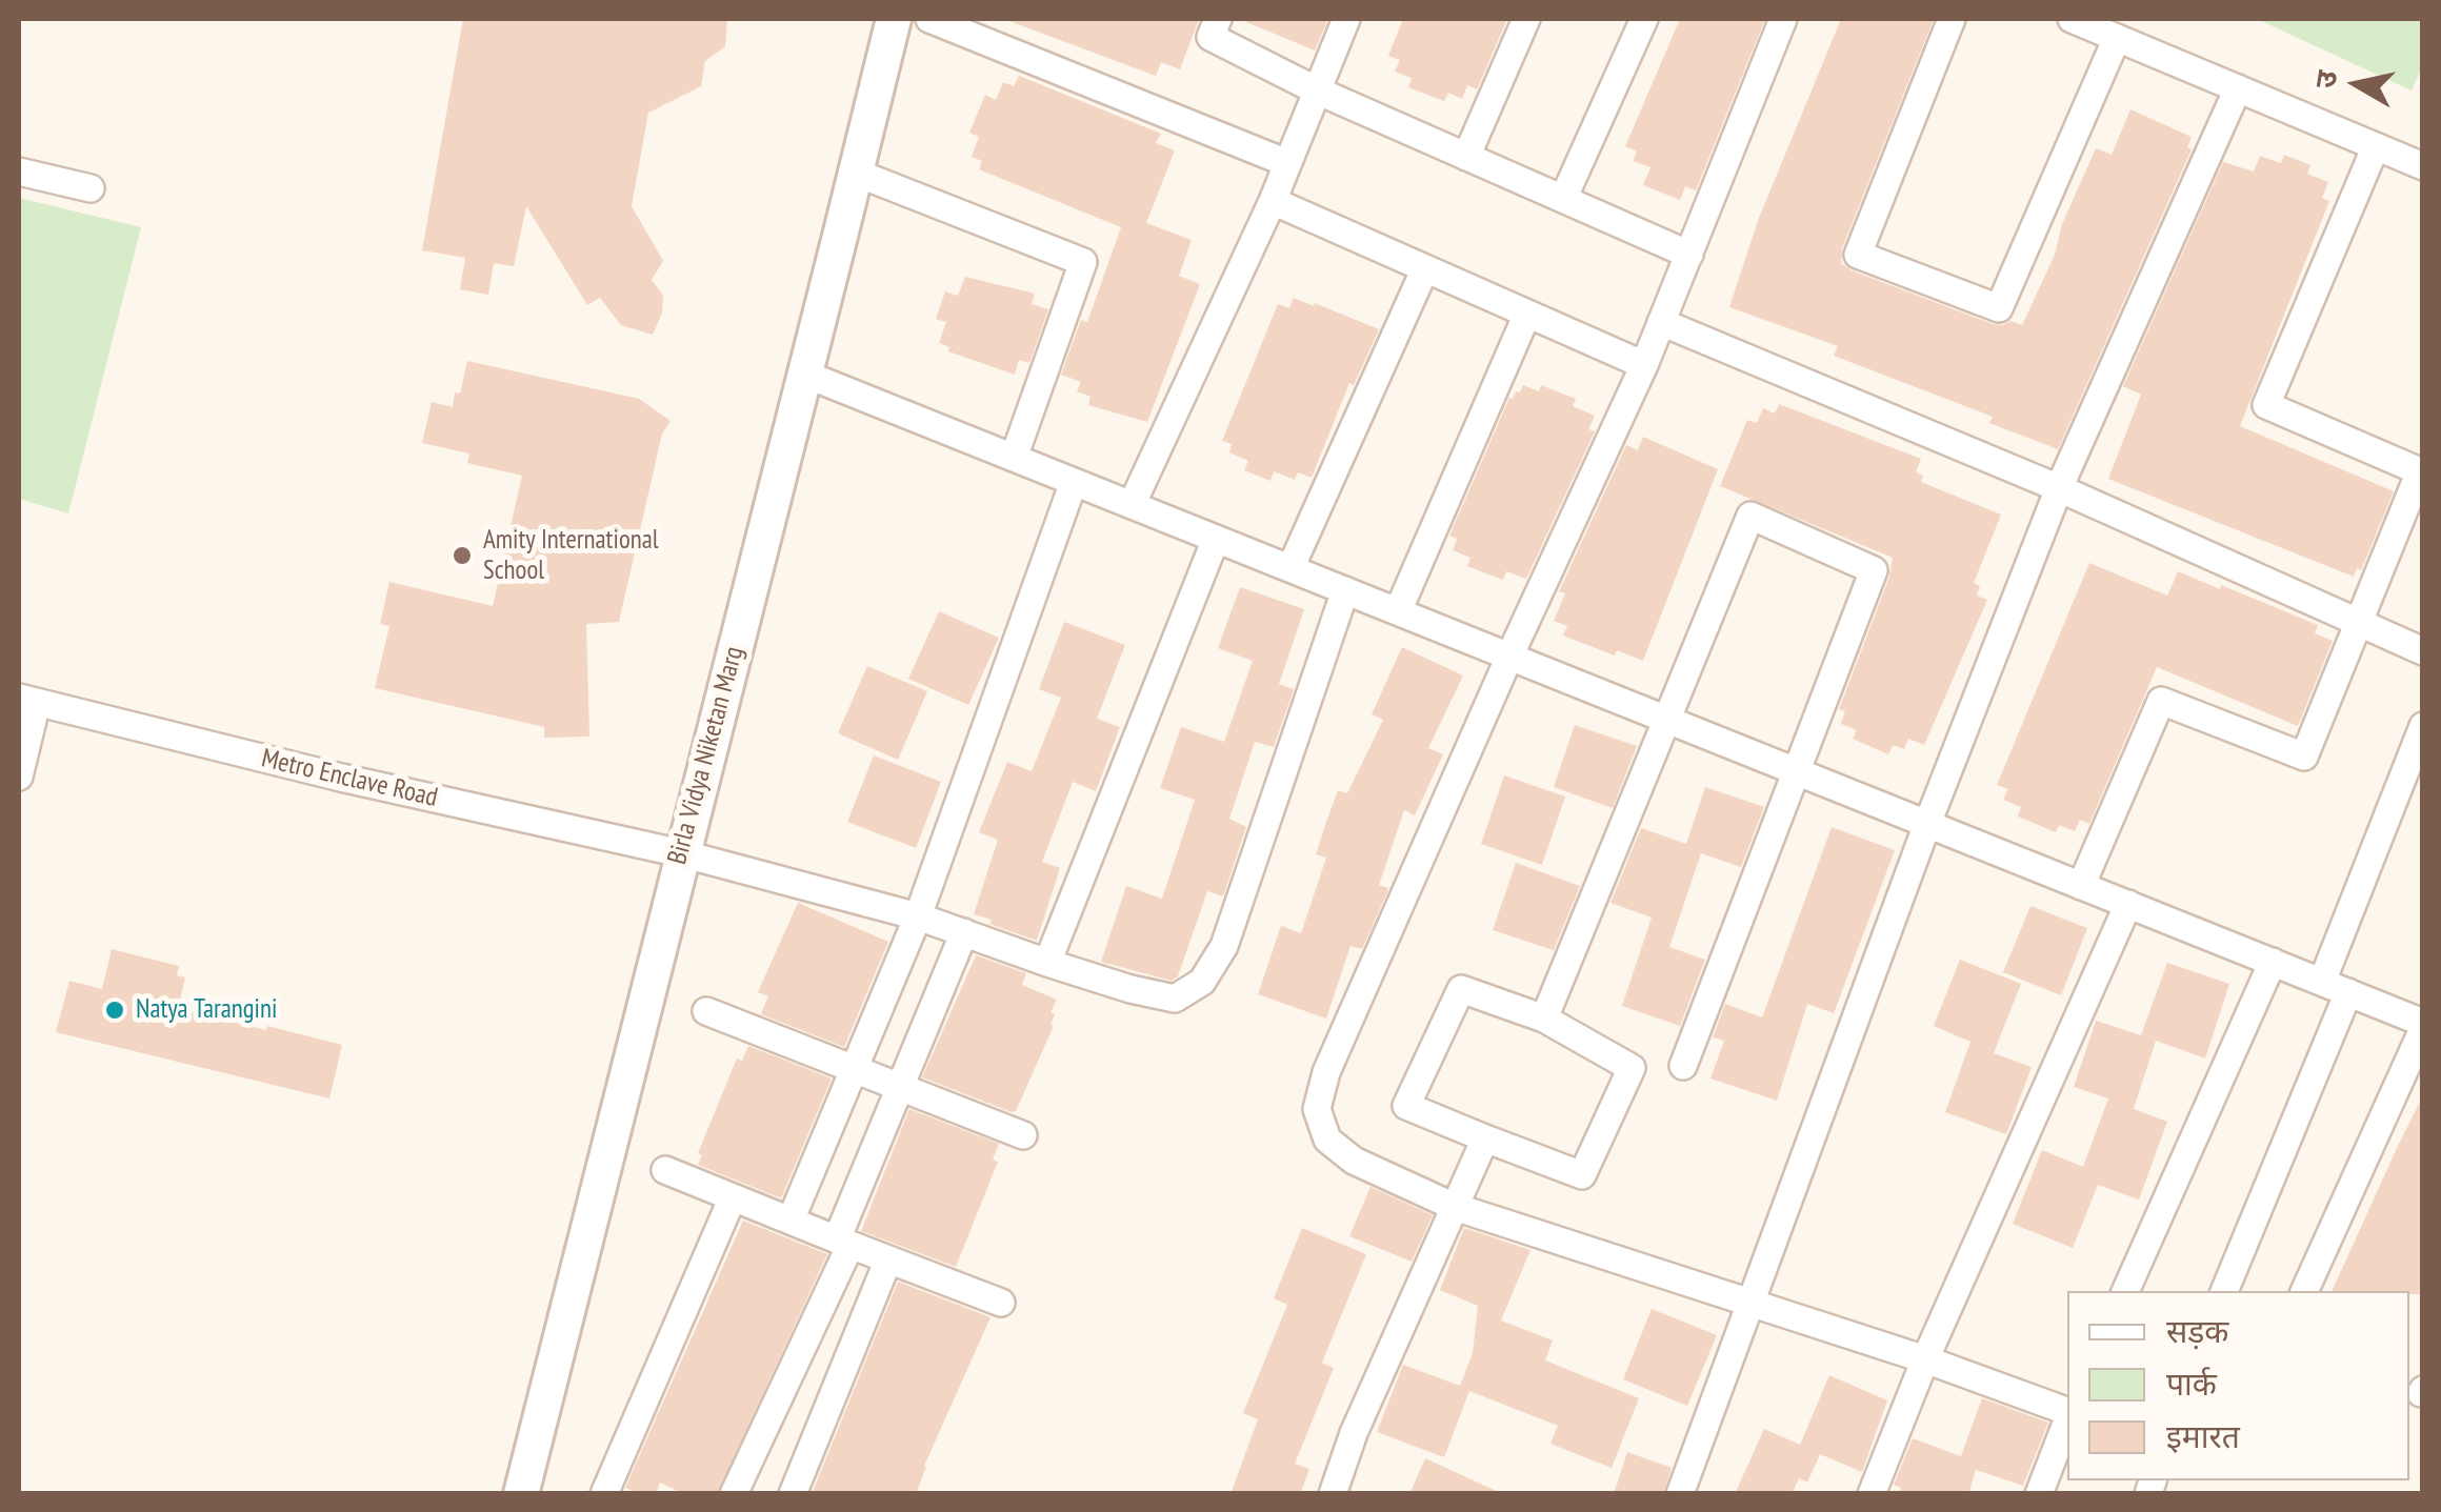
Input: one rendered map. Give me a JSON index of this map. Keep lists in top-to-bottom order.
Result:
{
  "streets": {
    "street": ["Birla Vidya Niketan Marg", "Metro Enclave Road"]
  },
  "crossings": [
    ["Birla Vidya Niketan Marg", "Metro Enclave Road"]
  ],
  "places": ["Amity International School", "Natya Tarangini"],
  "legend": ["सड़क", "पार्क", "इमारत"],
  "north": "left"
}
